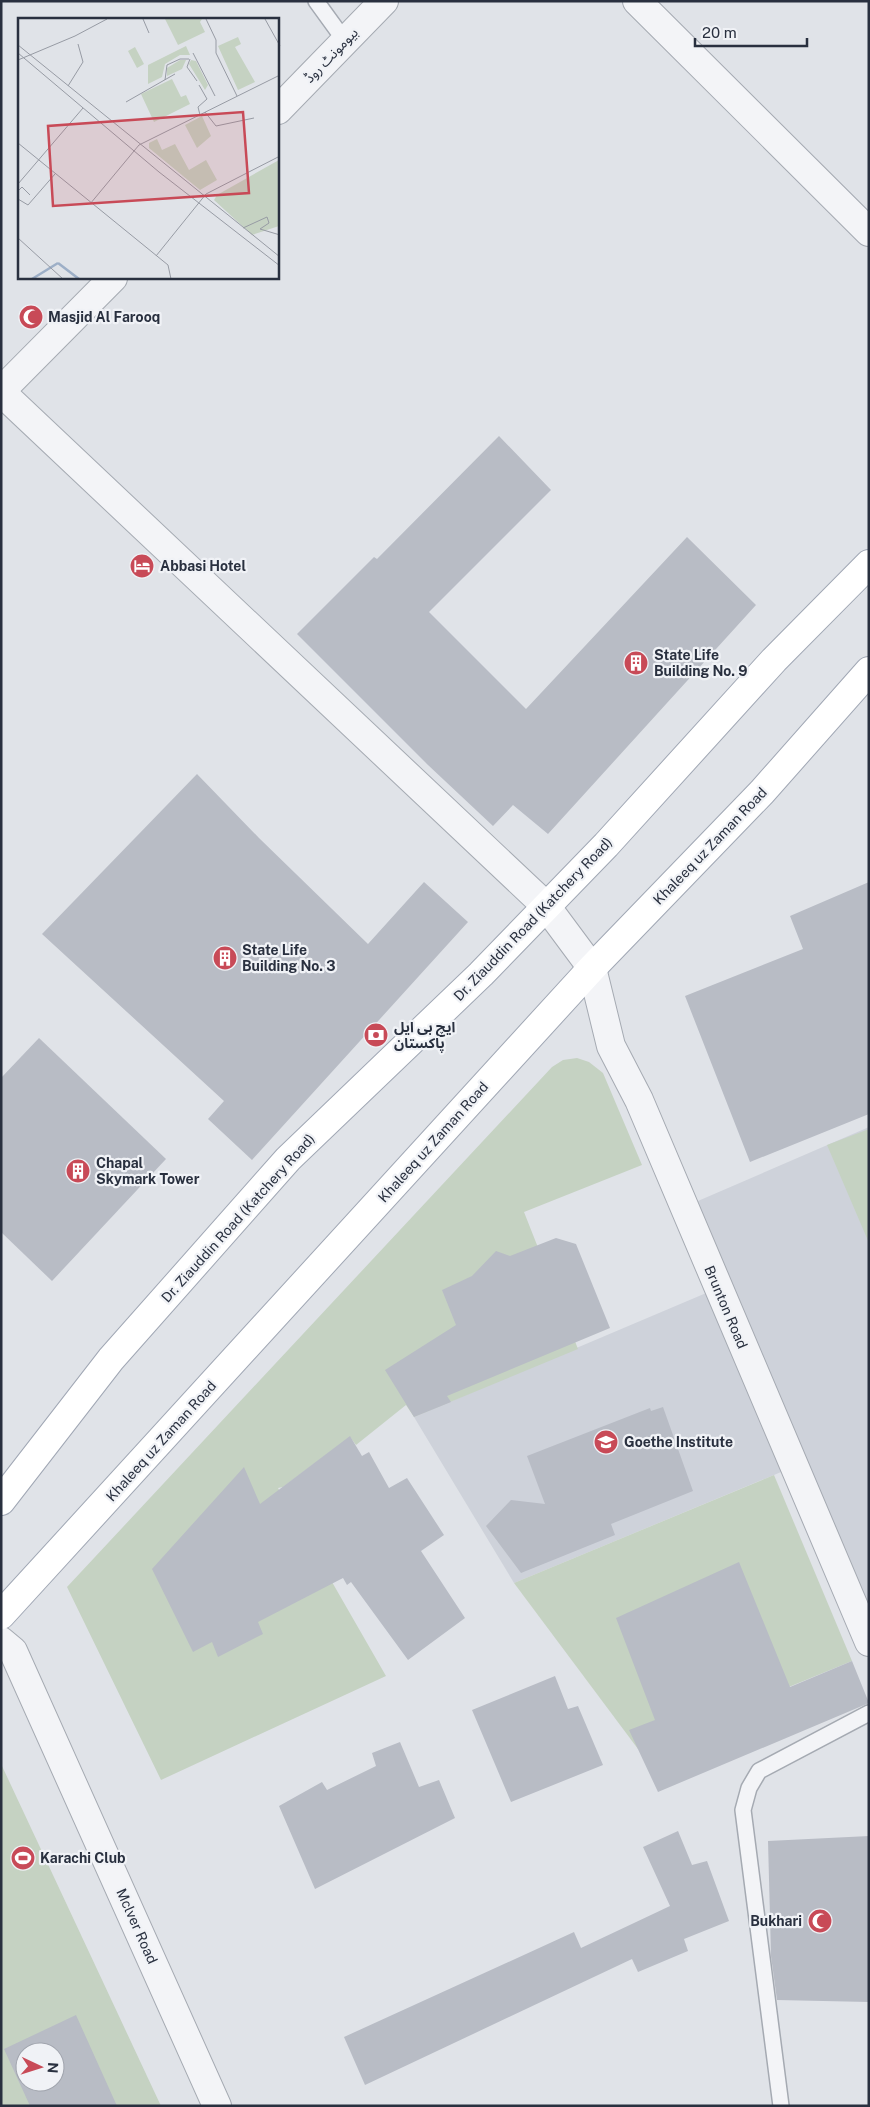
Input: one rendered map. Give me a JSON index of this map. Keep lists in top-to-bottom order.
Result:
{
  "streets": {
    "main road": ["Khaleeq uz Zaman Road", "Dr. Ziauddin Road (Katchery Road)"],
    "street": ["بیومونٹ روڈ", "Brunton Road", "Mclver Road"]
  },
  "crossings": [
    ["Khaleeq uz Zaman Road", "Brunton Road"]
  ],
  "places": {
    "mosque": ["Masjid Al Farooq", "Bukhari"],
    "hotel": ["Abbasi Hotel"],
    "building": ["State Life Building No. 9", "State Life Building No. 3", "Chapal Skymark Tower"],
    "bank": ["ایچ بی ایل پاکستان"],
    "school or university": ["Goethe Institute"],
    "sports": ["Karachi Club"]
  },
  "scale_bar": "20 m",
  "north": "right"
}
